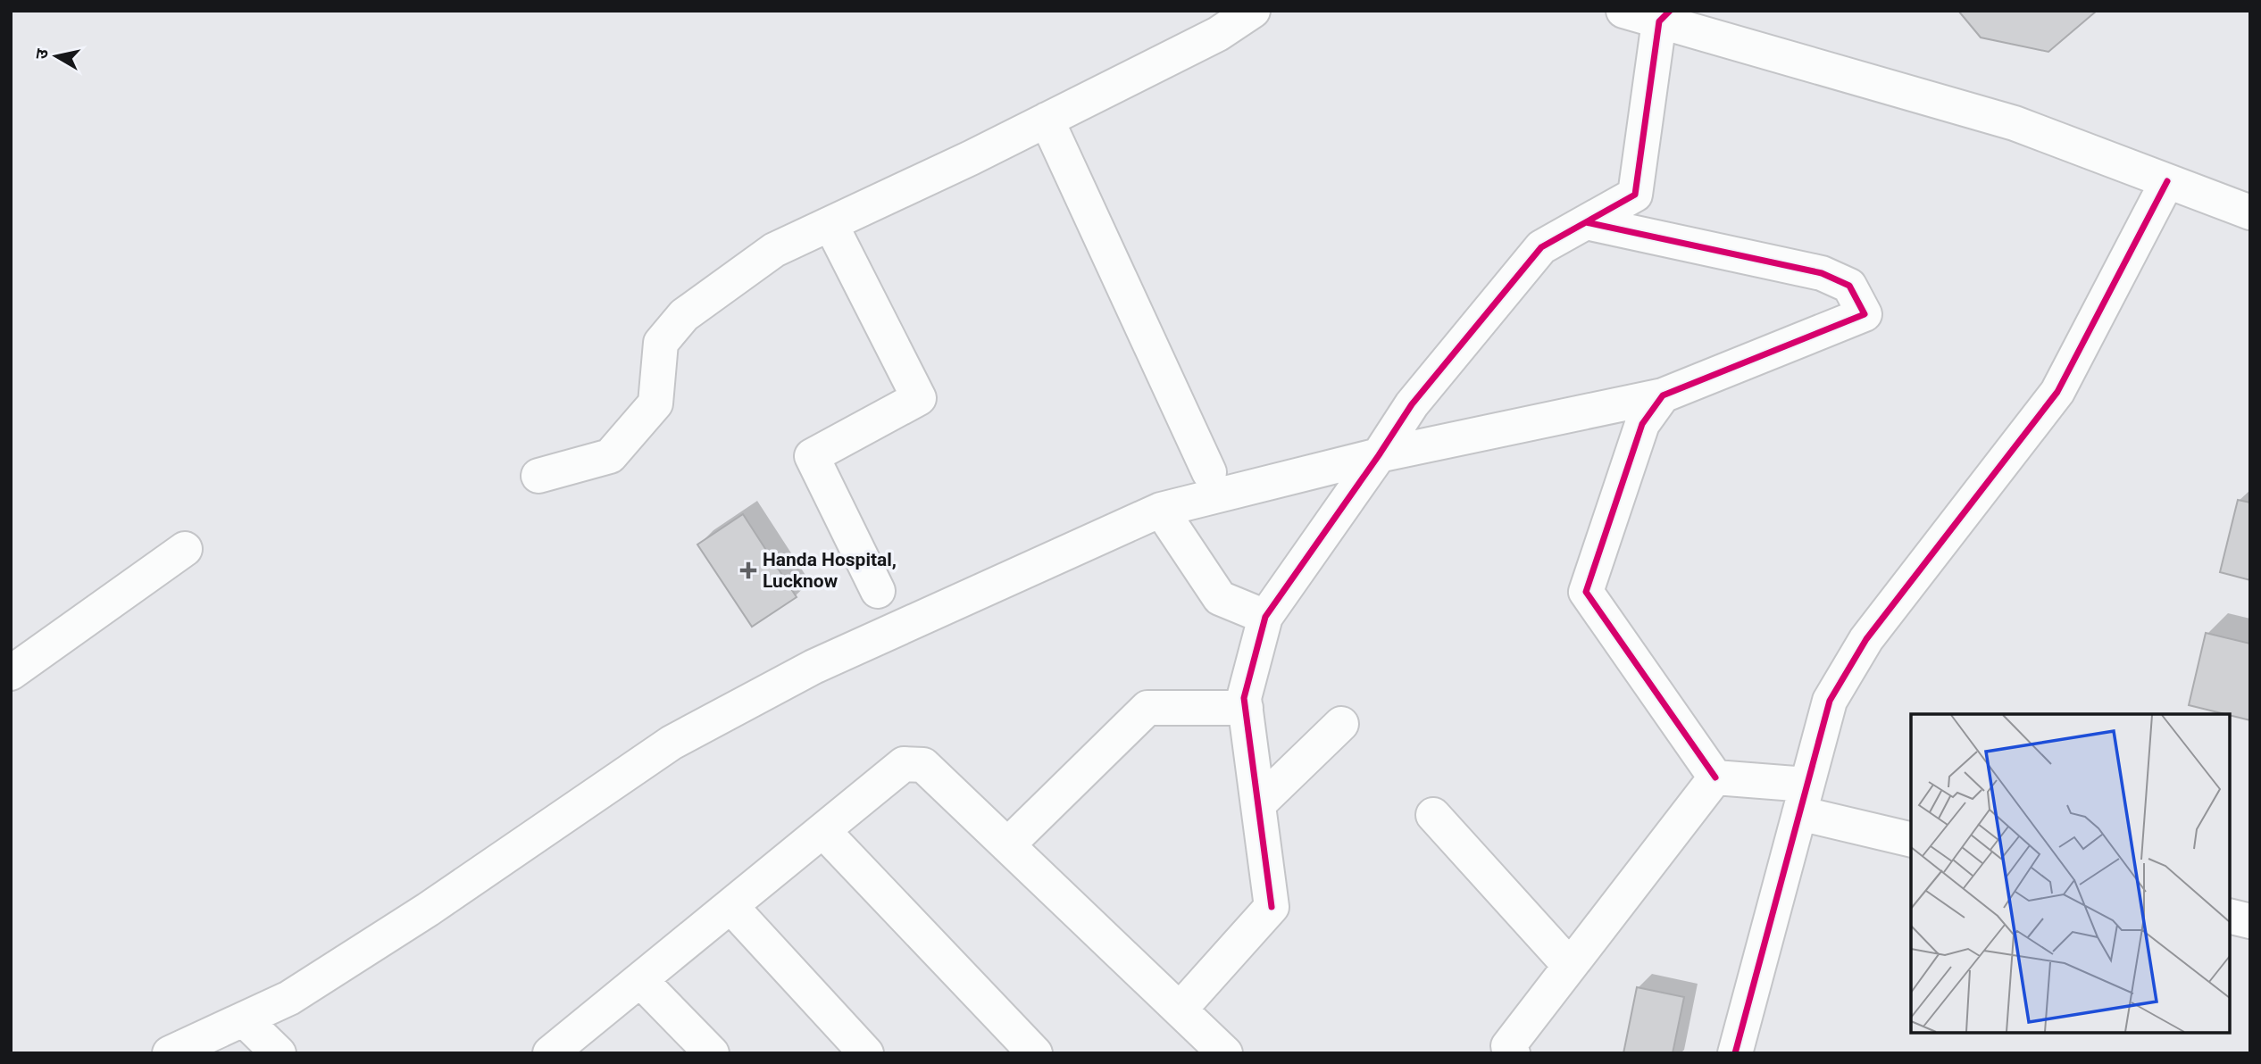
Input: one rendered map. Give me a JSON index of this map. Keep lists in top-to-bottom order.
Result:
{
  "places": {
    "health": ["Handa Hospital, Lucknow"]
  },
  "north": "left"
}
